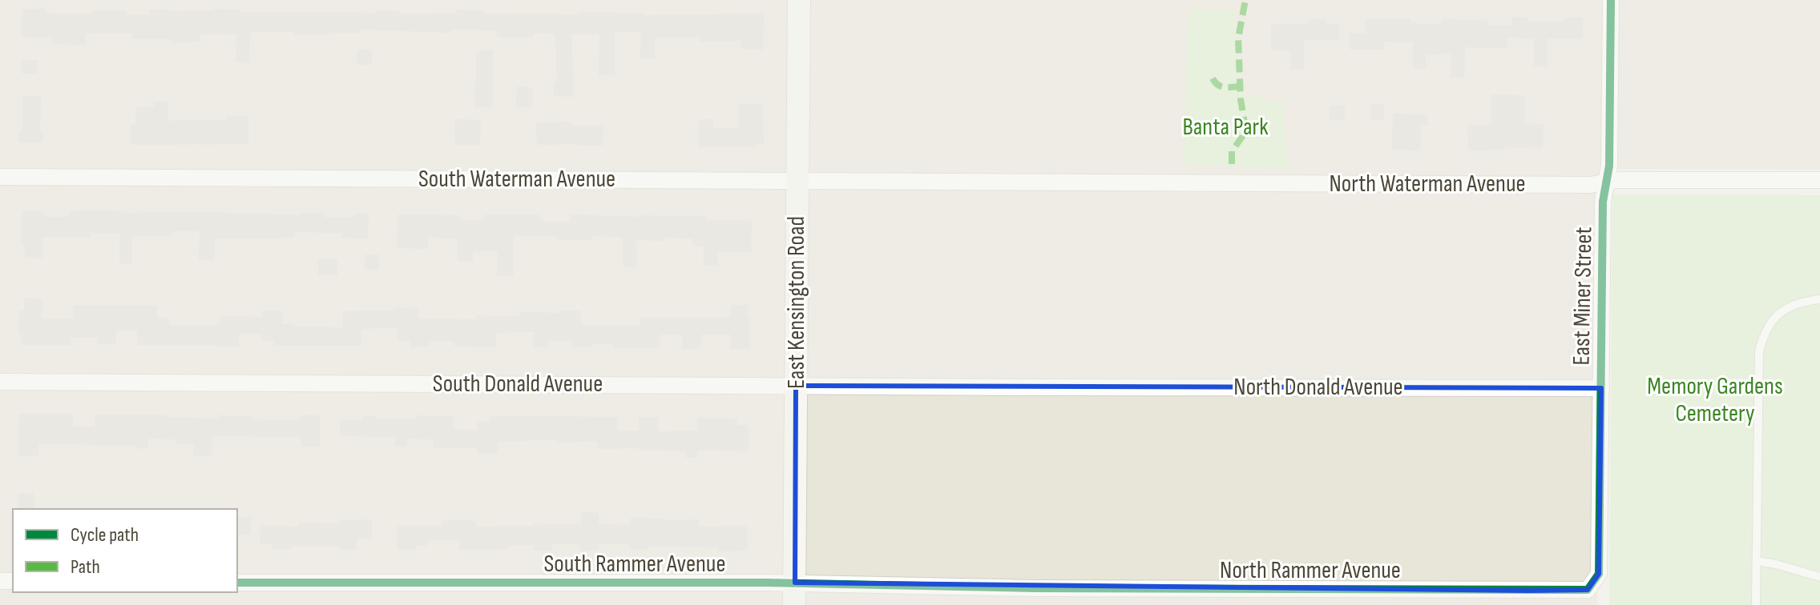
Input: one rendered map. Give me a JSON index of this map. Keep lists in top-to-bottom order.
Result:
{
  "streets": {
    "main road": ["East Kensington Road"],
    "street": [
      "South Waterman Avenue",
      "North Waterman Avenue",
      "East Miner Street",
      "South Donald Avenue",
      "North Donald Avenue",
      "South Rammer Avenue",
      "North Rammer Avenue"
    ]
  },
  "crossings": [
    ["South Waterman Avenue", "North Waterman Avenue"],
    ["South Waterman Avenue", "East Kensington Road"],
    ["North Waterman Avenue", "East Miner Street"],
    ["East Miner Street", "North Donald Avenue"],
    ["East Miner Street", "North Rammer Avenue"],
    ["East Kensington Road", "South Donald Avenue"],
    ["East Kensington Road", "South Rammer Avenue"],
    ["South Donald Avenue", "North Donald Avenue"],
    ["South Rammer Avenue", "North Rammer Avenue"]
  ],
  "parks": ["Banta Park", "Memory Gardens Cemetery"],
  "legend": ["Cycle path", "Path"]
}
